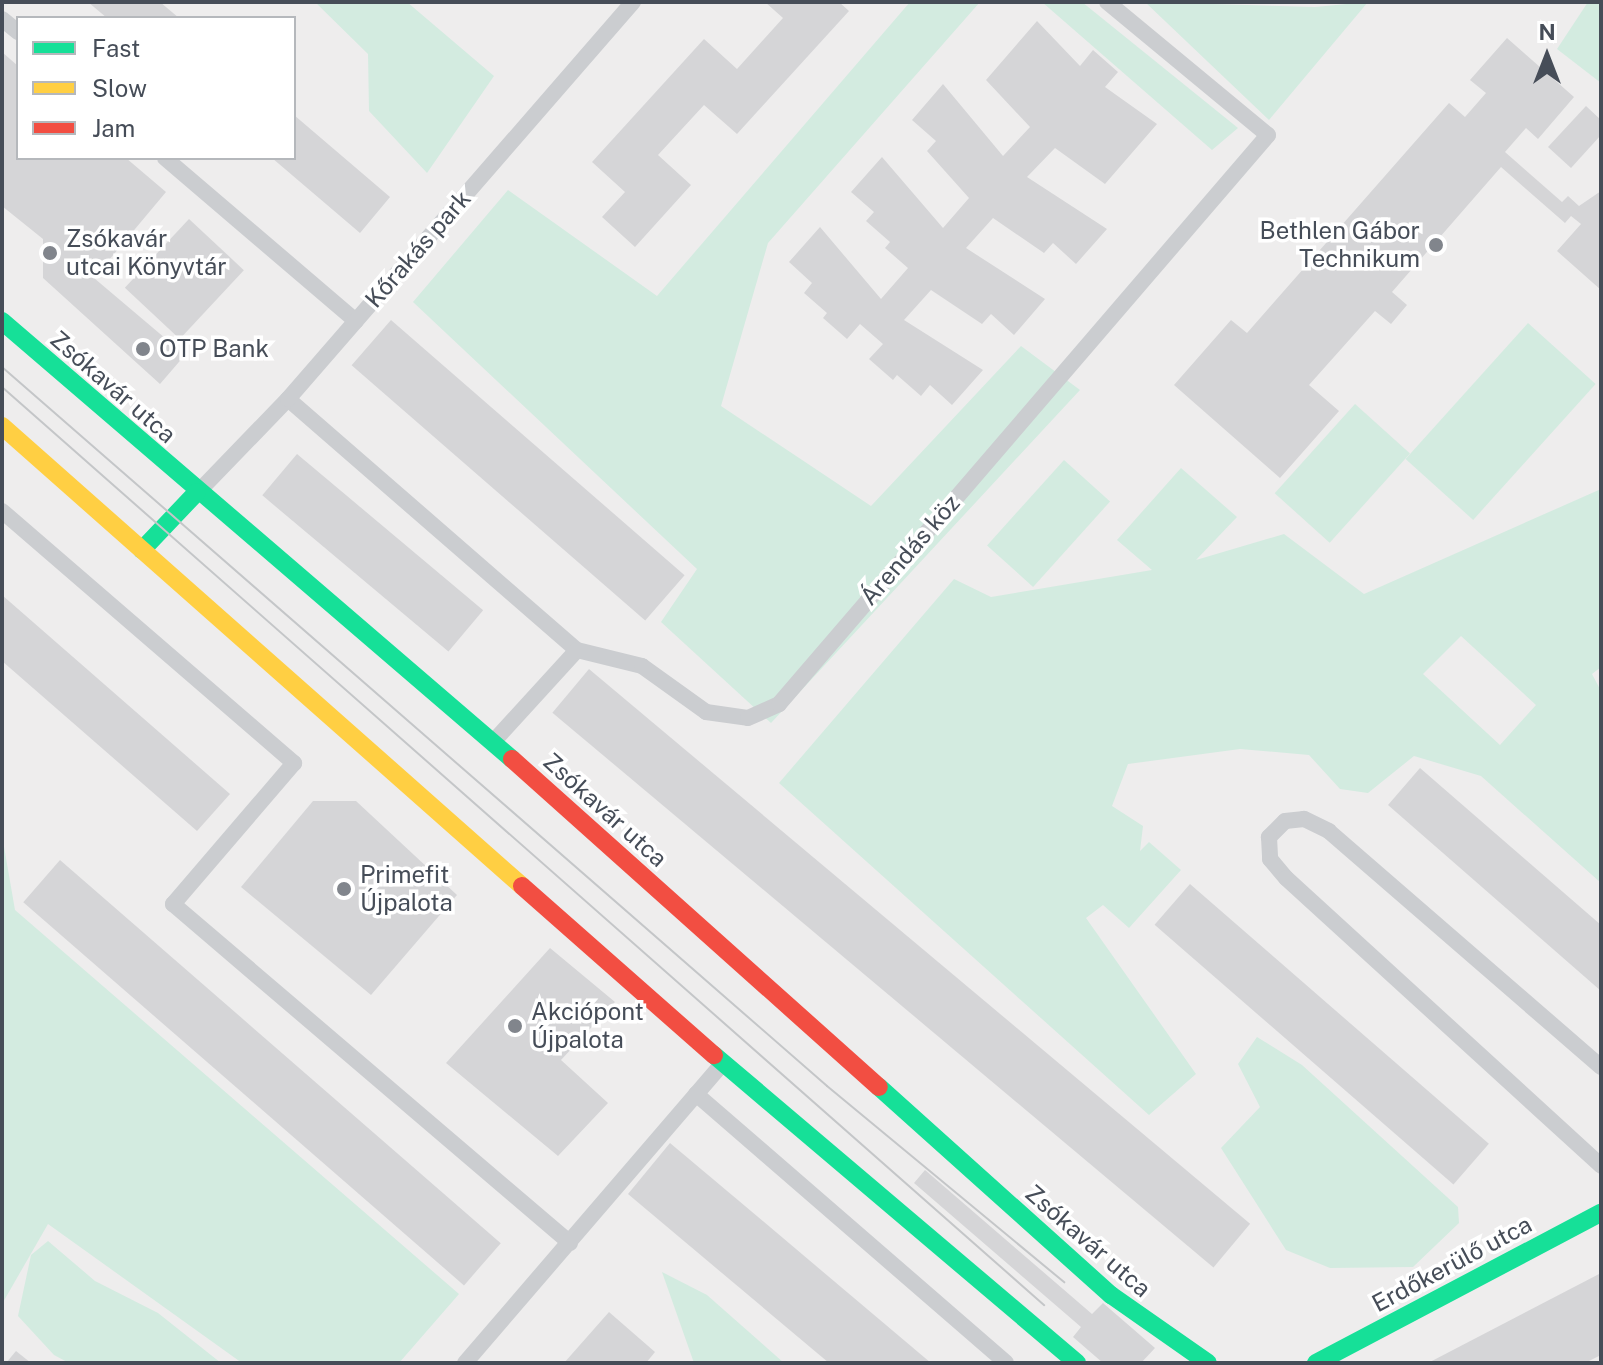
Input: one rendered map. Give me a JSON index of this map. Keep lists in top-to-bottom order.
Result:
{
  "streets": {
    "street": ["Zsókavár utca", "Erdőkerülő utca"],
    "lane": ["Kőrakás park", "Árendás köz"]
  },
  "crossings": [
    ["Kőrakás park", "Zsókavár utca"]
  ],
  "places": [
    "Bethlen Gábor Technikum",
    "Zsókavár utcai Könyvtár",
    "OTP Bank",
    "Primefit Újpalota",
    "Akciópont Újpalota"
  ],
  "legend": ["Fast", "Slow", "Jam"],
  "north": "top"
}
